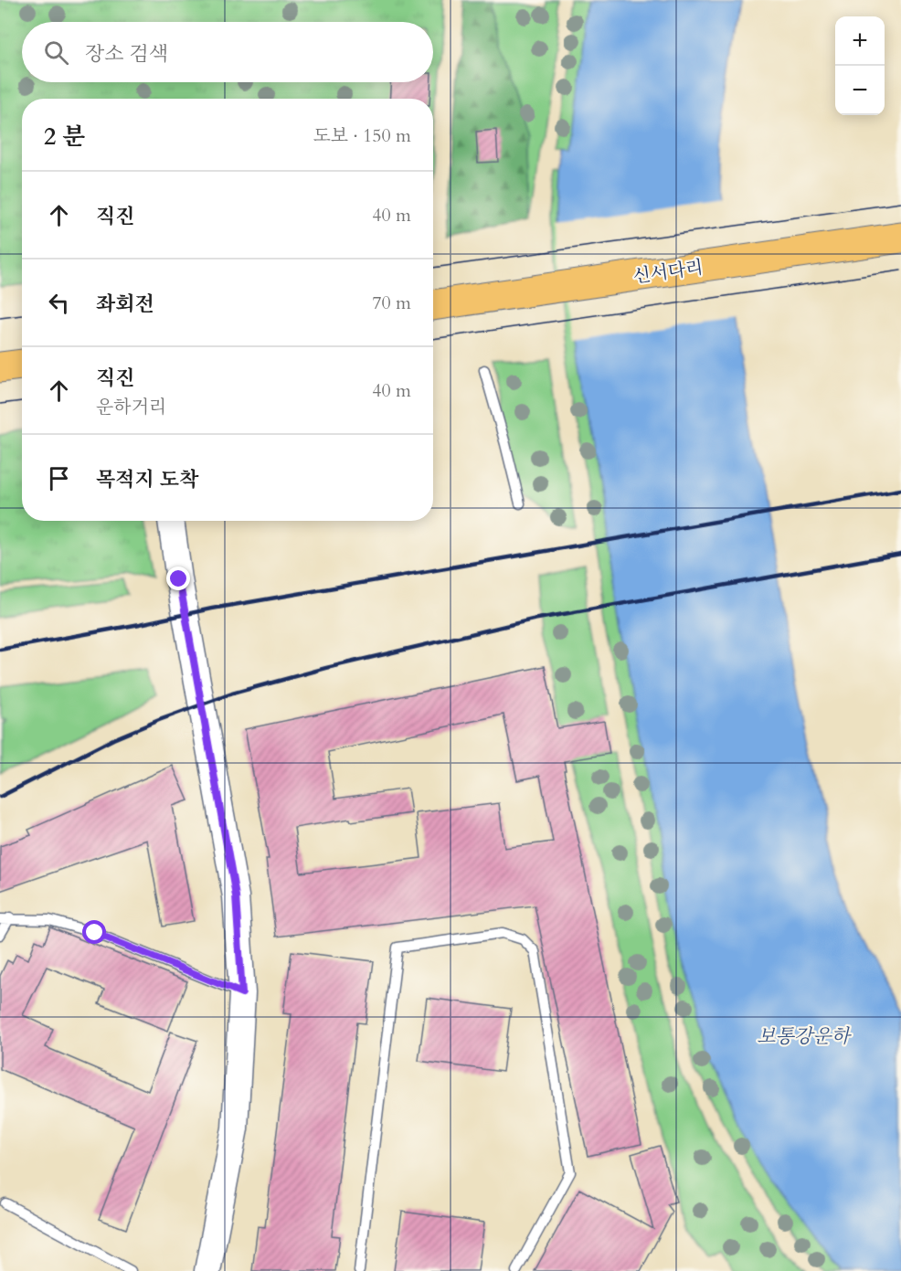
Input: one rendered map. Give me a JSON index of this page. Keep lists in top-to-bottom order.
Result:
{
  "streets": {
    "main road": ["신서다리"]
  },
  "water": ["보통강운하"],
  "page": {
    "map_buttons": ["+", "−"],
    "search": "장소 검색",
    "heading": ["2 분", "도보 · 150 m"],
    "list": [
      ["직진", "40 m"],
      ["좌회전", "70 m"],
      ["직진", "운하거리", "40 m"],
      "목적지 도착"
    ]
  }
}
